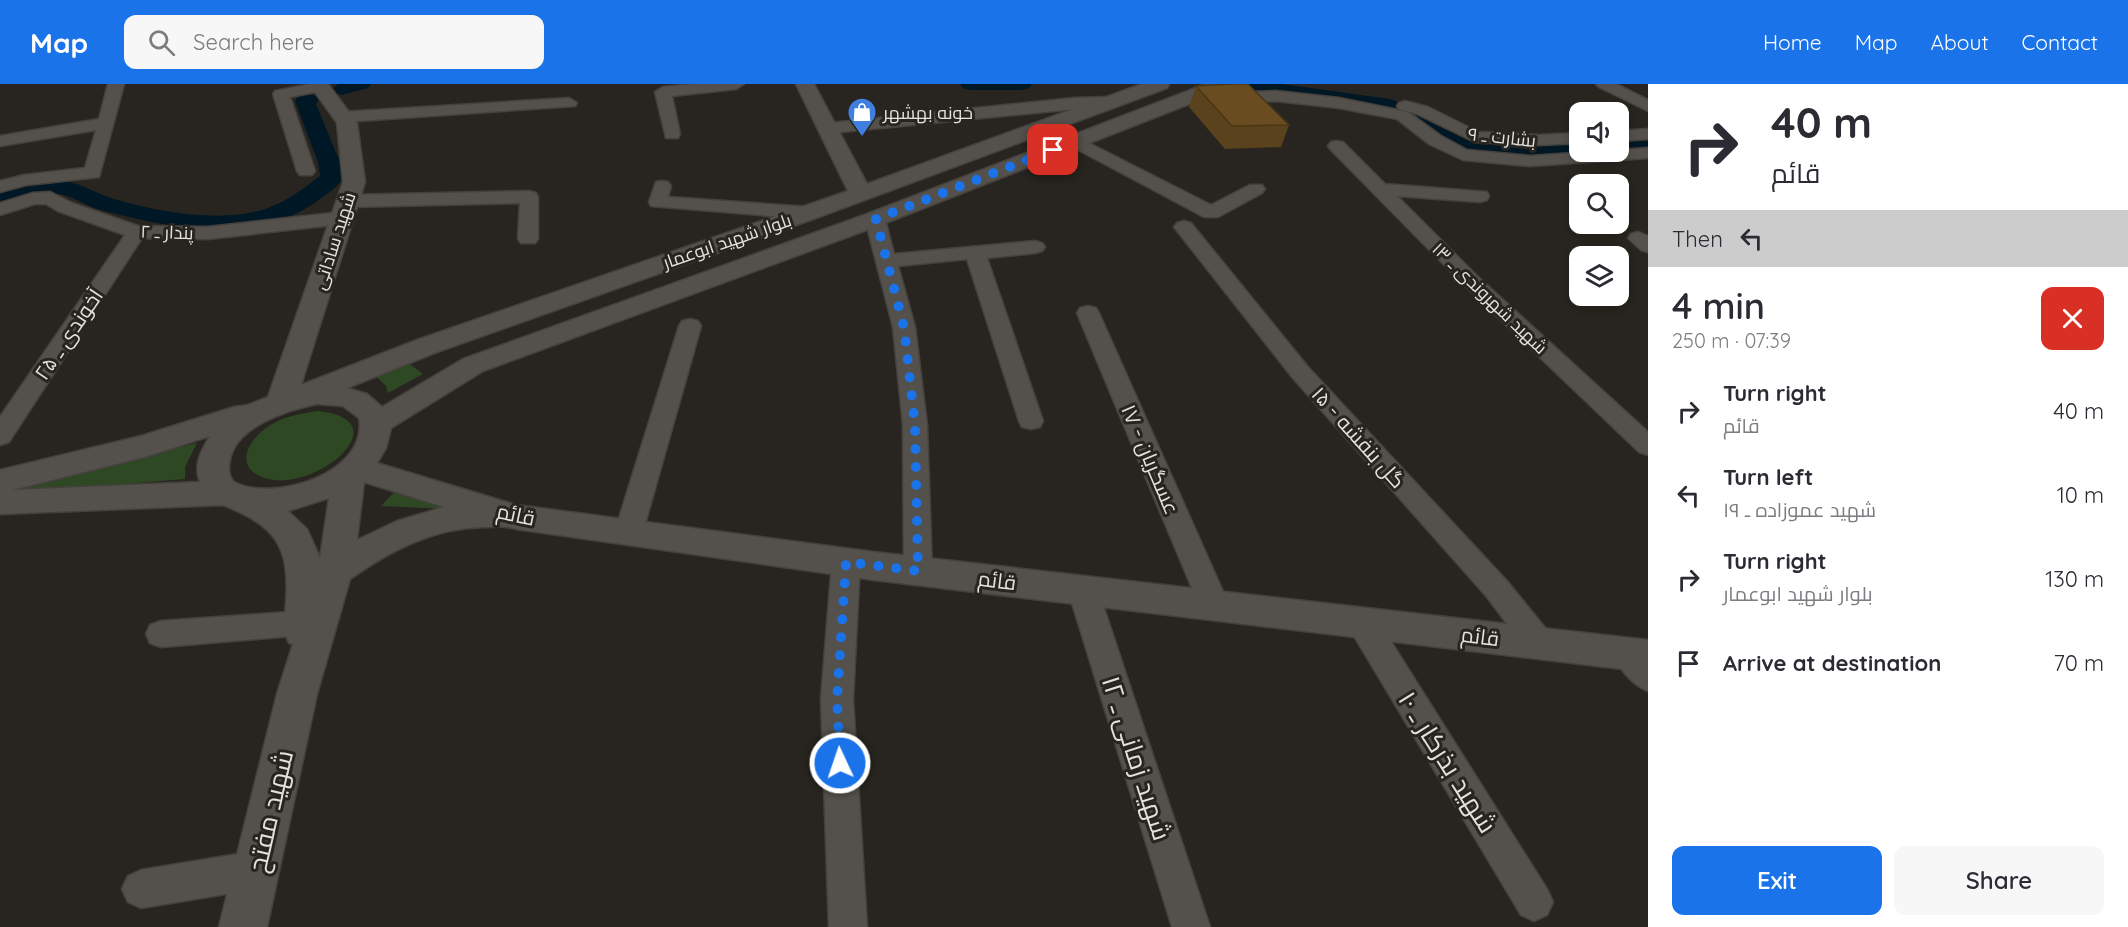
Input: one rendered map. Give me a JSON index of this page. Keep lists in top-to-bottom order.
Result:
{
  "streets": {
    "street": [
      "بشارت ـ ۹",
      "پندار ـ ۲",
      "شهید ساداتی",
      "بلوار شهید ابوعمار",
      "شهید شهروندی ـ ۱۳",
      "آخوندی ـ ۲۵",
      "گل بنفشه - ۱۵",
      "عسگریان - ۱۷",
      "قائم",
      "شهید زمانی ـ ۱۲",
      "شهید بذرکار ـ ۱۰",
      "شهید مفتح"
    ]
  },
  "crossings": [
    ["بشارت ـ ۹", "بلوار شهید ابوعمار"],
    ["پندار ـ ۲", "شهید ساداتی"],
    ["پندار ـ ۲", "آخوندی ـ ۲۵"],
    ["شهید ساداتی", "بلوار شهید ابوعمار"],
    ["شهید ساداتی", "قائم"],
    ["بلوار شهید ابوعمار", "قائم"],
    ["گل بنفشه - ۱۵", "قائم"],
    ["عسگریان - ۱۷", "قائم"],
    ["قائم", "شهید زمانی ـ ۱۲"],
    ["قائم", "شهید بذرکار ـ ۱۰"]
  ],
  "places": {
    "shop": ["خونه بهشهر"]
  },
  "page": {
    "header": "Map",
    "search": "Search here",
    "nav": [
      "Home",
      "Map",
      "About",
      "Contact"
    ],
    "turn": ["40 m", "قائم"],
    "then": "Then",
    "heading": ["4 min", "250 m · 07:39"],
    "list": [
      {
        "name": "Turn right",
        "note": "قائم",
        "value": "40 m"
      },
      {
        "name": "Turn left",
        "note": "شهید عموزاده ـ ۱۹",
        "value": "10 m"
      },
      {
        "name": "Turn right",
        "note": "بلوار شهید ابوعمار",
        "value": "130 m"
      },
      {
        "name": "Arrive at destination",
        "value": "70 m"
      }
    ],
    "buttons": ["Exit", "Share"]
  }
}
